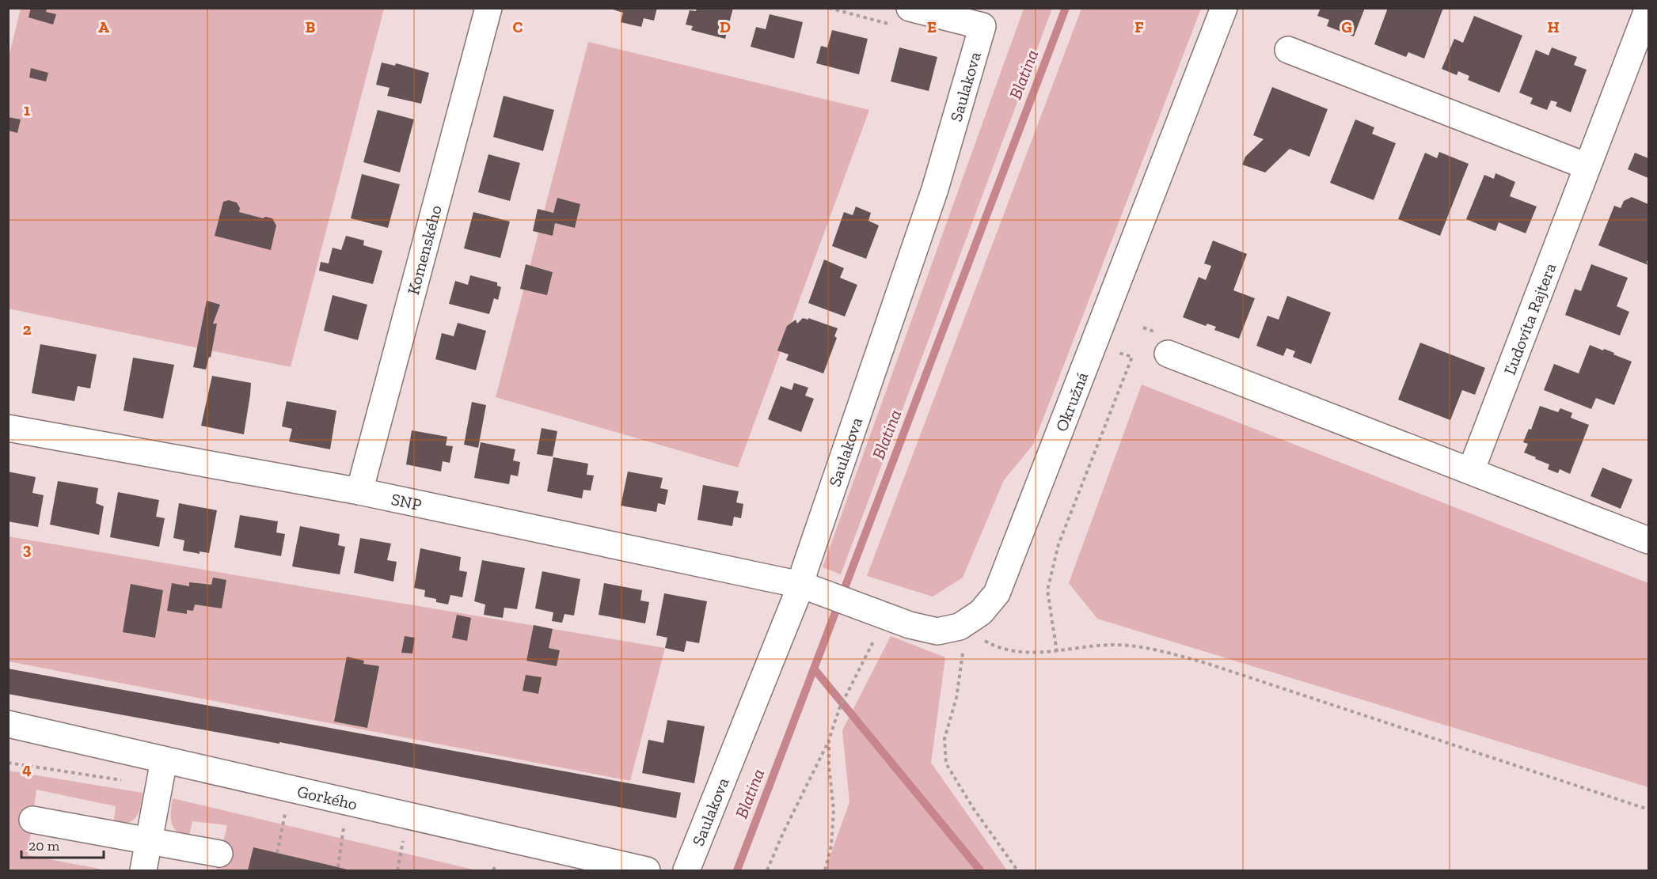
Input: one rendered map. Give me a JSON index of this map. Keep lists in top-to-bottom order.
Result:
{
  "streets": {
    "street": [
      "Saulakova",
      "Komenského",
      "Ľudovíta Rajtera",
      "Okružná",
      "SNP",
      "Gorkého"
    ]
  },
  "crossings": [
    ["Saulakova", "Okružná"],
    ["Saulakova", "SNP"],
    ["Komenského", "SNP"],
    ["Okružná", "SNP"]
  ],
  "water": ["Blatina"],
  "scale_bar": "20 m",
  "grid": {
    "columns": [
      "A",
      "B",
      "C",
      "D",
      "E",
      "F",
      "G",
      "H"
    ],
    "rows": [
      "1",
      "2",
      "3",
      "4"
    ]
  }
}
